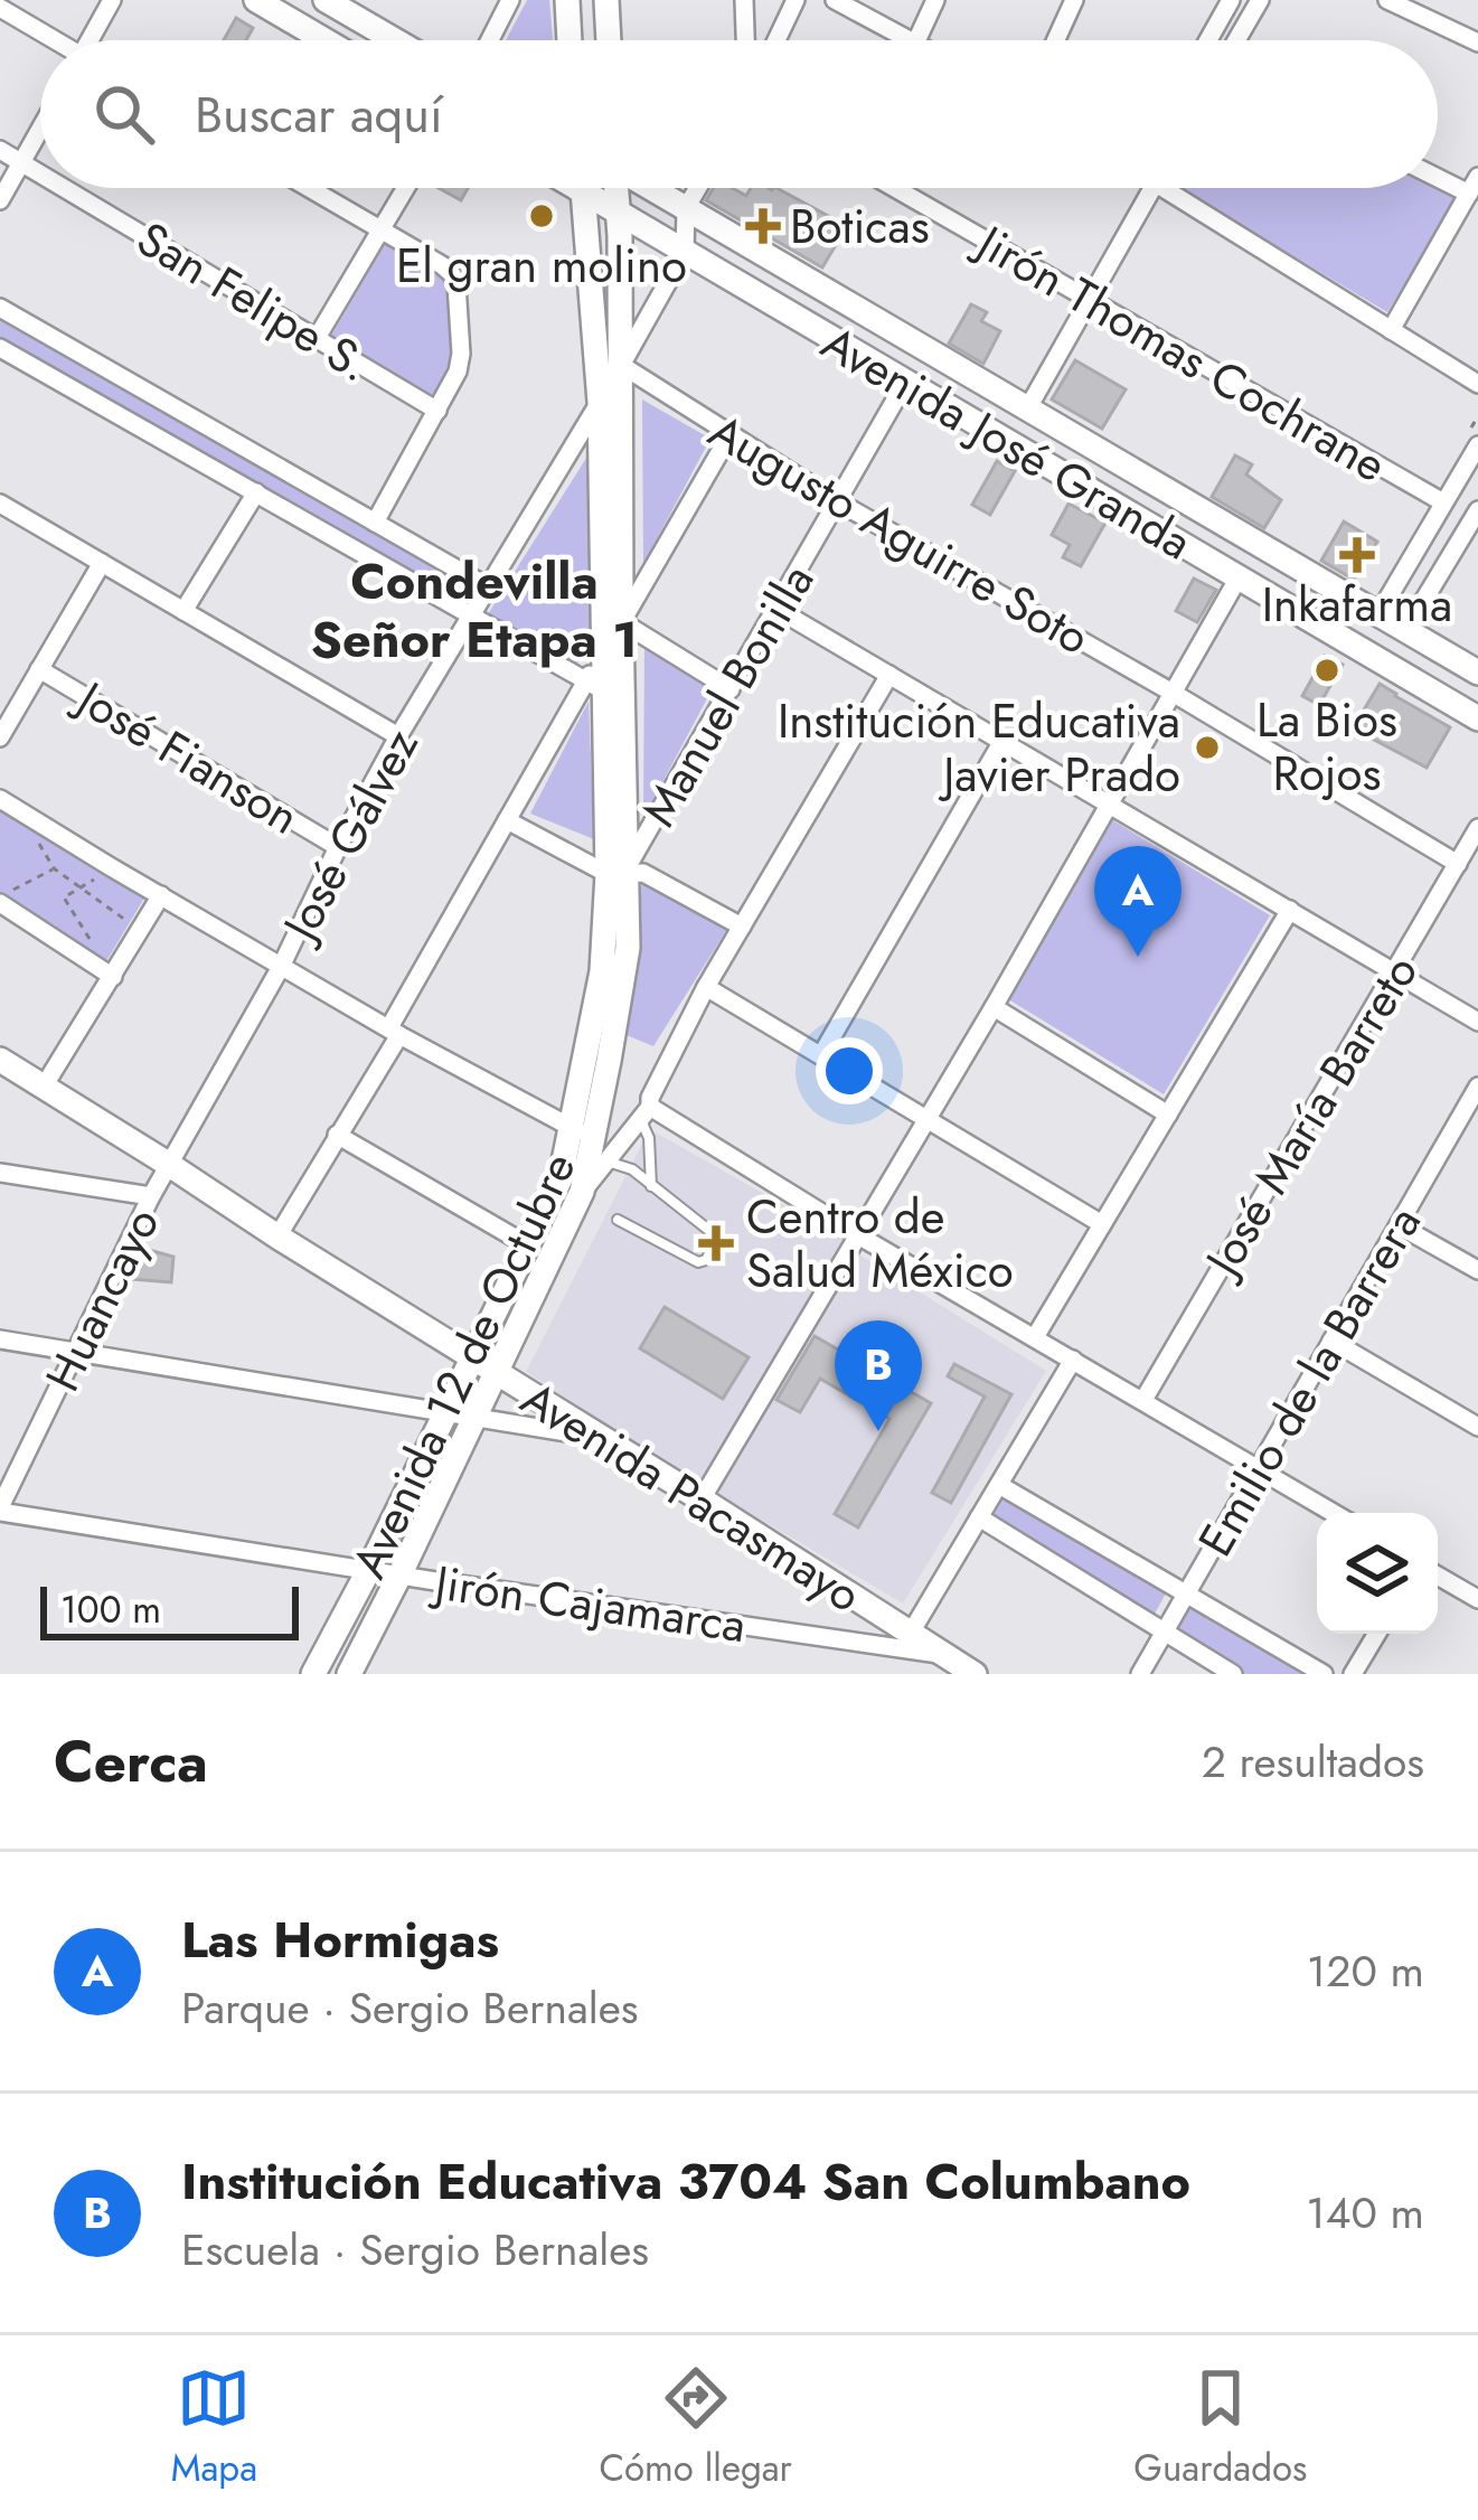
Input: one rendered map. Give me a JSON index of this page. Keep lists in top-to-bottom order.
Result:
{
  "streets": {
    "main road": ["Avenida José Granda", "Avenida 12 de Octubre", "Avenida Pacasmayo"],
    "street": [
      "San Felipe S.",
      "Jirón Thomas Cochrane",
      "Augusto Aguirre Soto",
      "Manuel Bonilla",
      "José Fianson",
      "José Gálvez",
      "José María Barreto",
      "Huancayo",
      "Emilio de la Barrera",
      "Jirón Cajamarca"
    ]
  },
  "crossings": [
    ["Avenida José Granda", "Manuel Bonilla"],
    ["Avenida José Granda", "José Gálvez"],
    ["Avenida José Granda", "Avenida 12 de Octubre"],
    ["Augusto Aguirre Soto", "Manuel Bonilla"],
    ["Augusto Aguirre Soto", "José Gálvez"],
    ["Augusto Aguirre Soto", "José María Barreto"],
    ["Augusto Aguirre Soto", "Avenida 12 de Octubre"],
    ["Manuel Bonilla", "Avenida 12 de Octubre"],
    ["José Fianson", "José Gálvez"],
    ["José Gálvez", "Huancayo"],
    ["José Gálvez", "Avenida 12 de Octubre"],
    ["José Gálvez", "Avenida Pacasmayo"],
    ["Huancayo", "Avenida Pacasmayo"],
    ["Huancayo", "Jirón Cajamarca"],
    ["Avenida 12 de Octubre", "Avenida Pacasmayo"],
    ["Avenida 12 de Octubre", "Jirón Cajamarca"],
    ["Avenida Pacasmayo", "Jirón Cajamarca"]
  ],
  "districts": ["Condevilla Señor Etapa 1"],
  "places": {
    "other": ["El gran molino", "La Bios Rojos", "Institución Educativa Javier Prado"],
    "health": ["Boticas", "Inkafarma", "Centro de Salud México"]
  },
  "scale_bar": "100 m",
  "page": {
    "search": "Buscar aquí",
    "pins": ["A", "B"],
    "scale": "100 m",
    "heading": ["Cerca", "2 resultados"],
    "list": [
      {
        "mark": "A",
        "name": "Las Hormigas",
        "note": "Parque · Sergio Bernales",
        "value": "120 m"
      },
      {
        "mark": "B",
        "name": "Institución Educativa 3704 San Columbano",
        "note": "Escuela · Sergio Bernales",
        "value": "140 m"
      }
    ],
    "nav": ["Mapa", "Cómo llegar", "Guardados"]
  }
}
